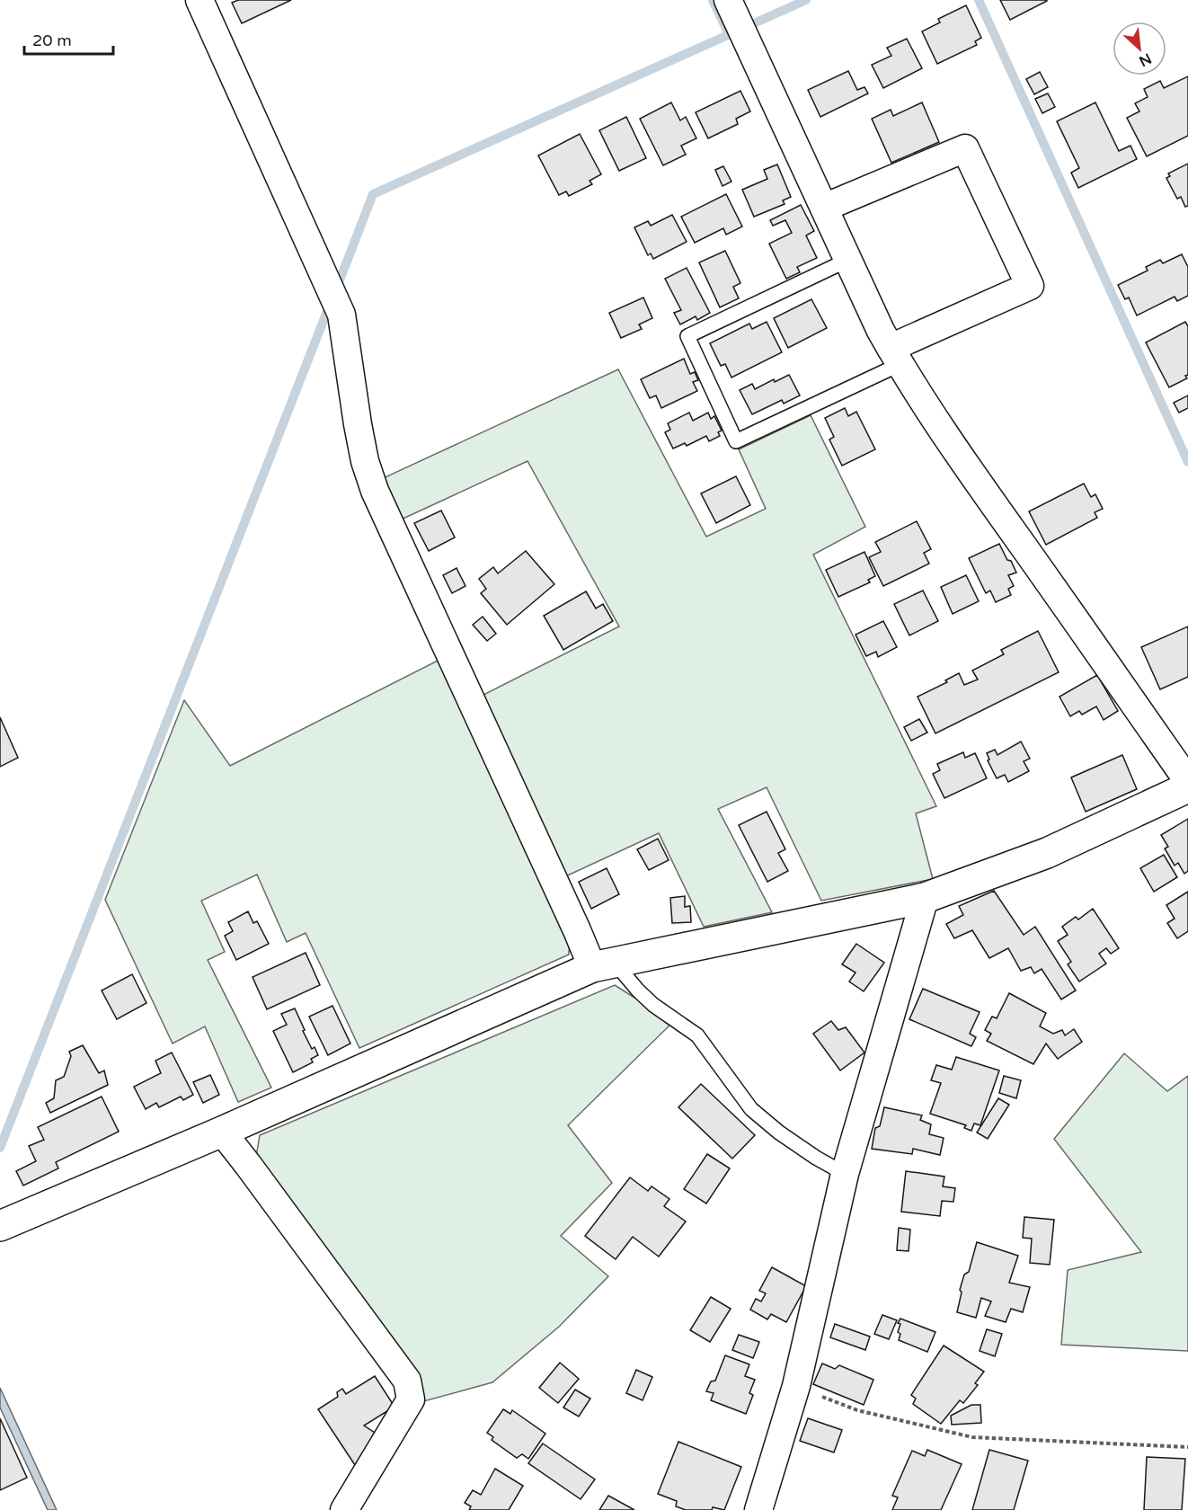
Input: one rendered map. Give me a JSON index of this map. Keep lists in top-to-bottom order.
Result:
{
  "scale_bar": "20 m",
  "north": "bottom right"
}
